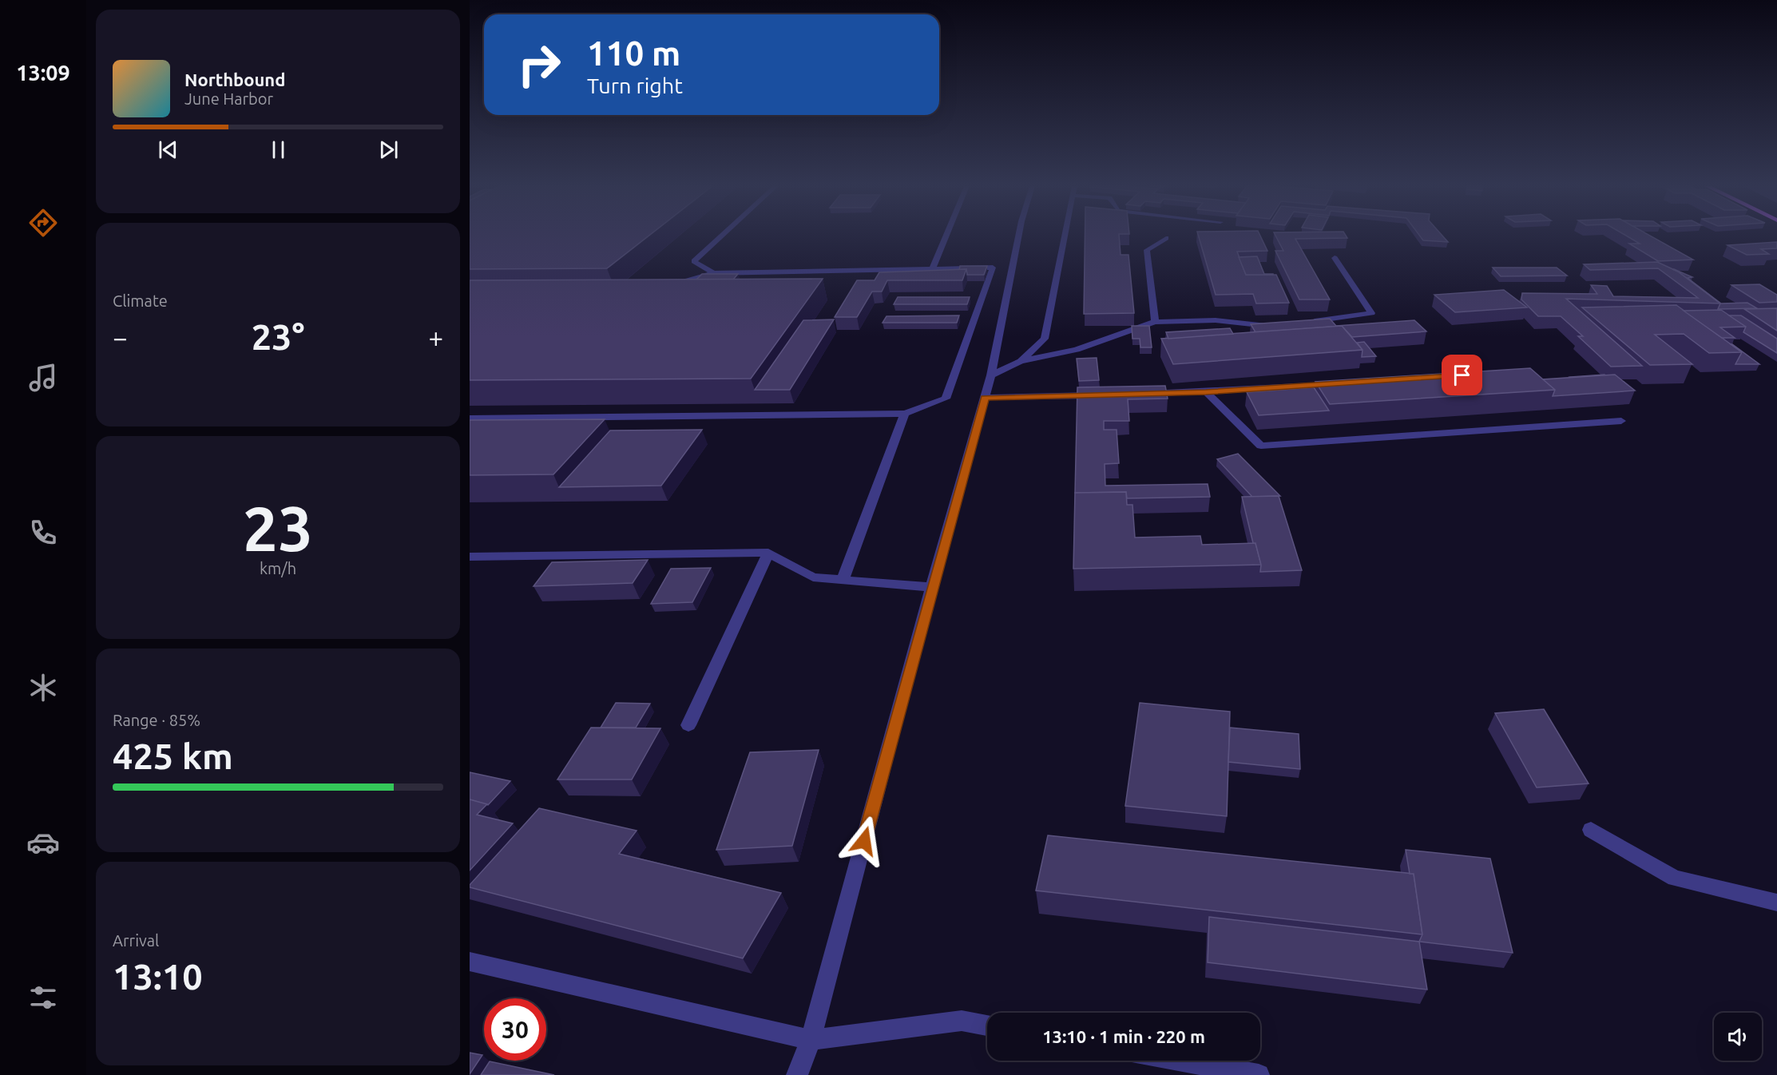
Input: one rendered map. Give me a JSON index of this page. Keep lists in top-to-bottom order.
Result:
{
  "page": {
    "tabs": "13:09",
    "turn": ["110 m", "Turn right"],
    "song": ["Northbound", "June Harbor"],
    "tile": [
      "Climate",
      ["23", "km/h"],
      ["Range · 85%", "425 km"],
      ["Arrival", "13:10"]
    ],
    "heat": ["−", "23°", "+"],
    "limit": "30",
    "trip": "13:10 · 1 min · 220 m"
  }
}
